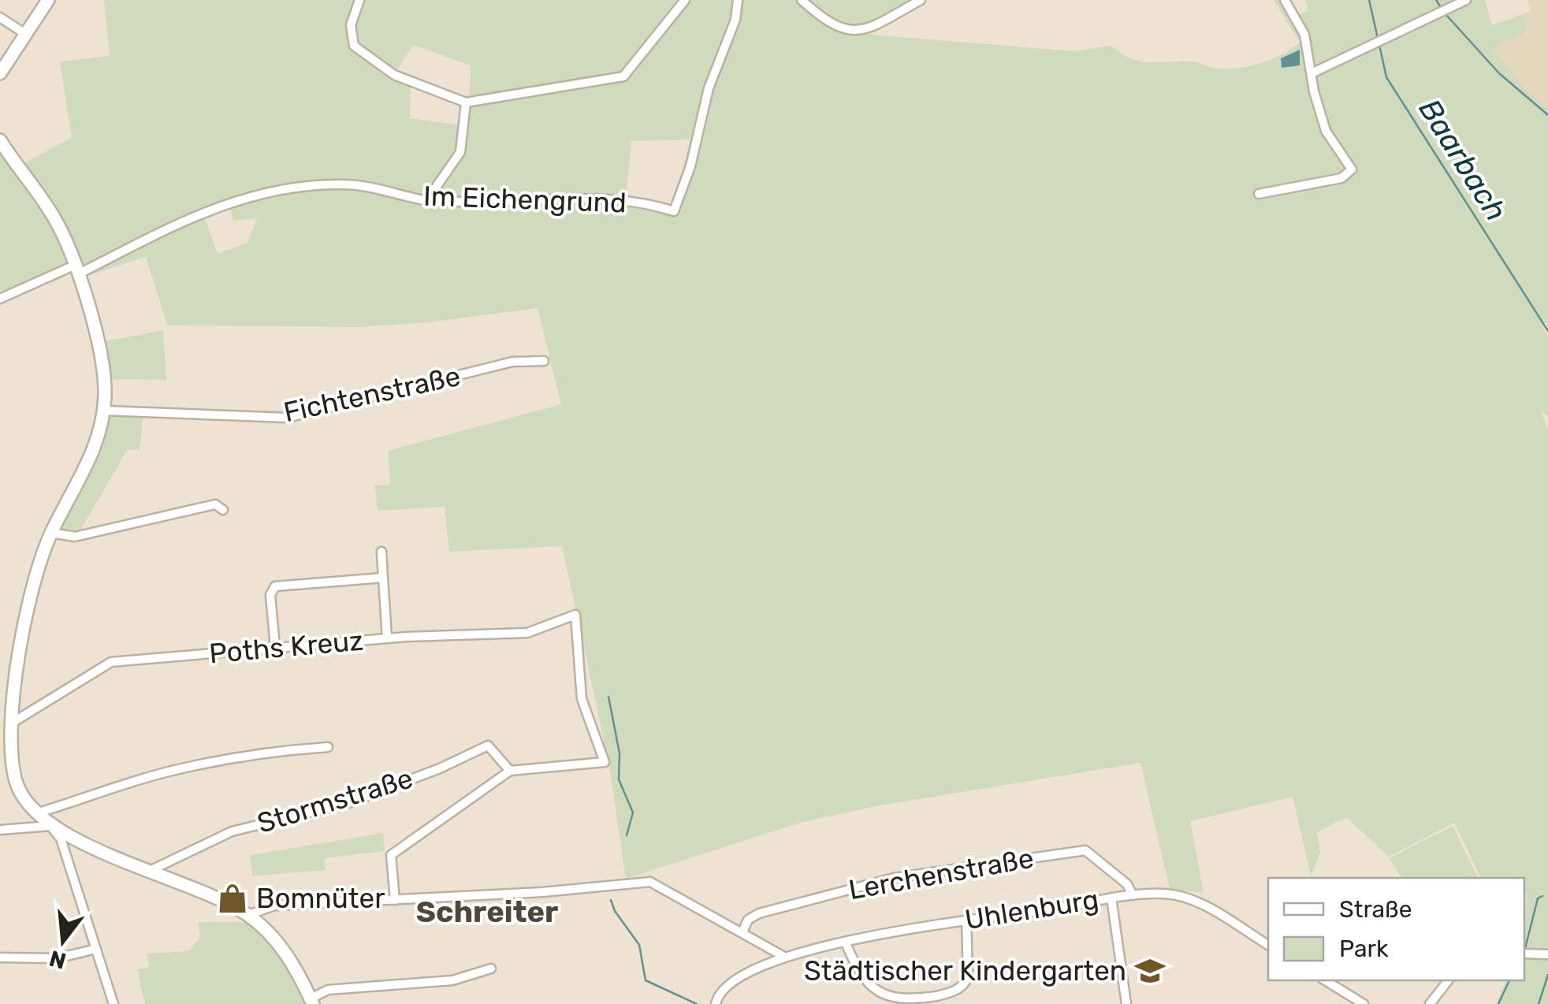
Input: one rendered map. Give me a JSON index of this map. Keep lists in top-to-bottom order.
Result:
{
  "streets": {
    "street": [
      "Im Eichengrund",
      "Fichtenstraße",
      "Poths Kreuz",
      "Stormstraße",
      "Lerchenstraße",
      "Uhlenburg"
    ]
  },
  "crossings": [
    ["Poths Kreuz", "Stormstraße"],
    ["Lerchenstraße", "Uhlenburg"]
  ],
  "districts": ["Schreiter"],
  "water": ["Baarbach"],
  "places": {
    "shop": ["Bomnüter"],
    "school or university": ["Städtischer Kindergarten"]
  },
  "legend": ["Straße", "Park"],
  "north": "bottom"
}
